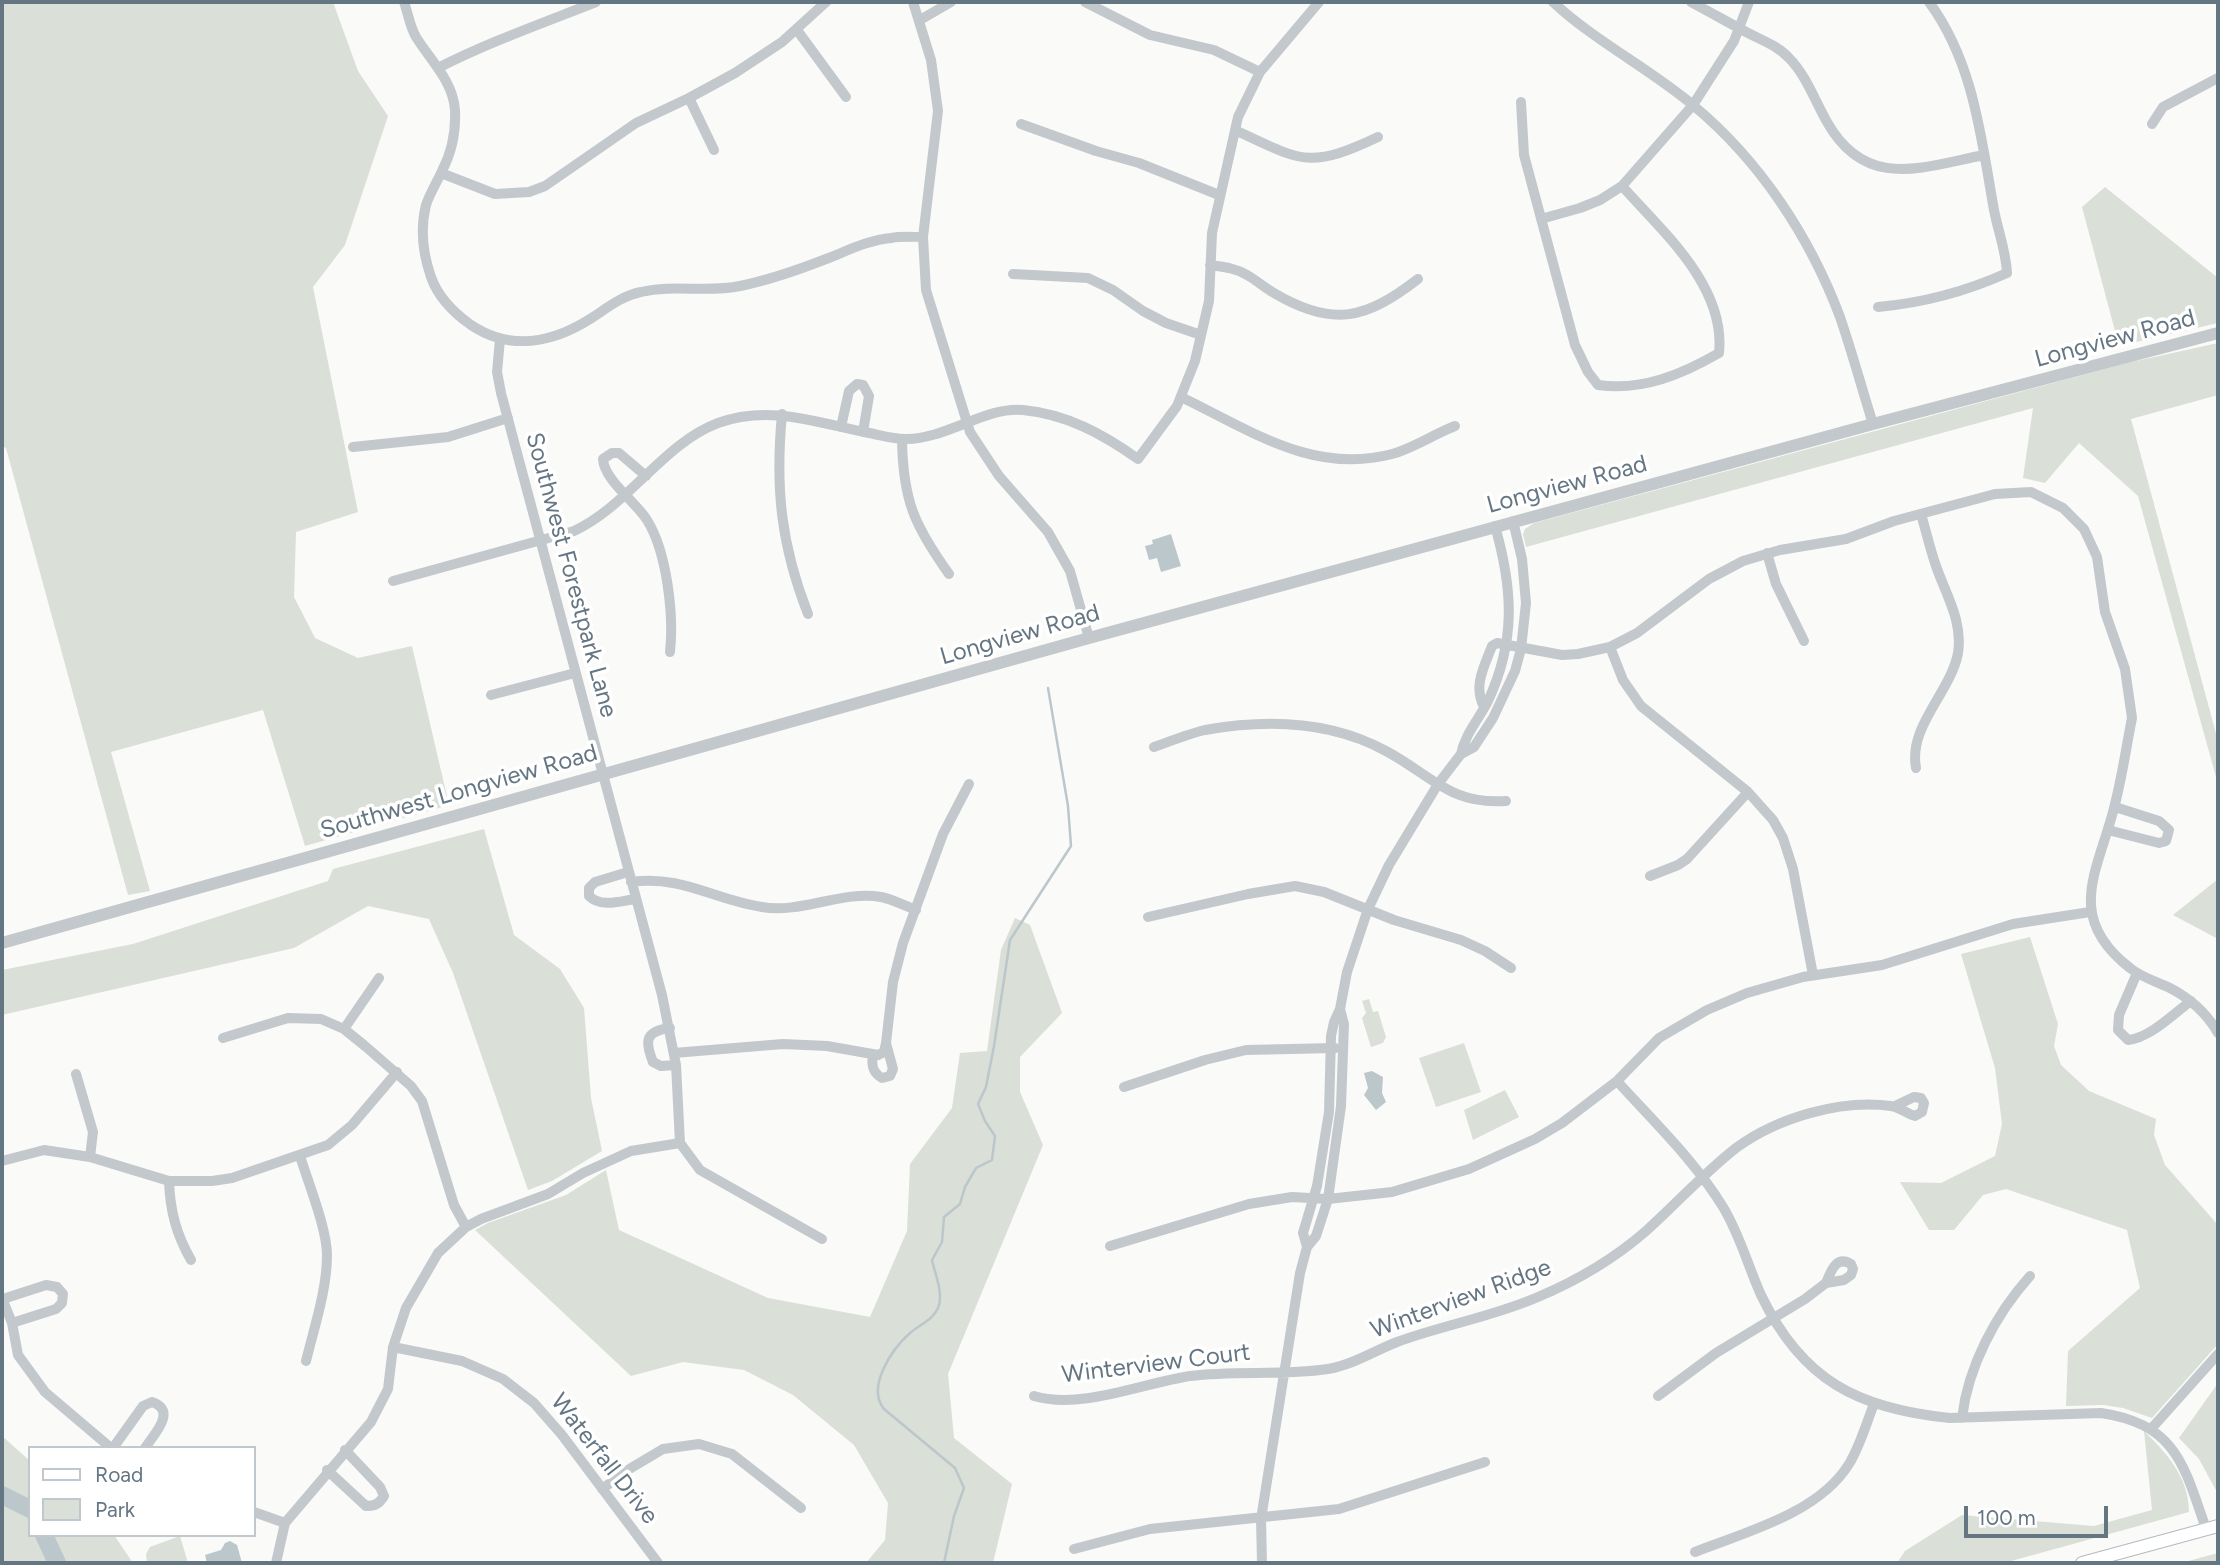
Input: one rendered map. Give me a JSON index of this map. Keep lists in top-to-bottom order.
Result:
{
  "streets": {
    "street": [
      "Longview Road",
      "Southwest Forestpark Lane",
      "Southwest Longview Road",
      "Winterview Ridge",
      "Winterview Court",
      "Waterfall Drive"
    ]
  },
  "crossings": [
    ["Longview Road", "Southwest Longview Road"],
    ["Southwest Forestpark Lane", "Southwest Longview Road"],
    ["Winterview Ridge", "Winterview Court"]
  ],
  "legend": ["Road", "Park"],
  "scale_bar": "100 m"
}
